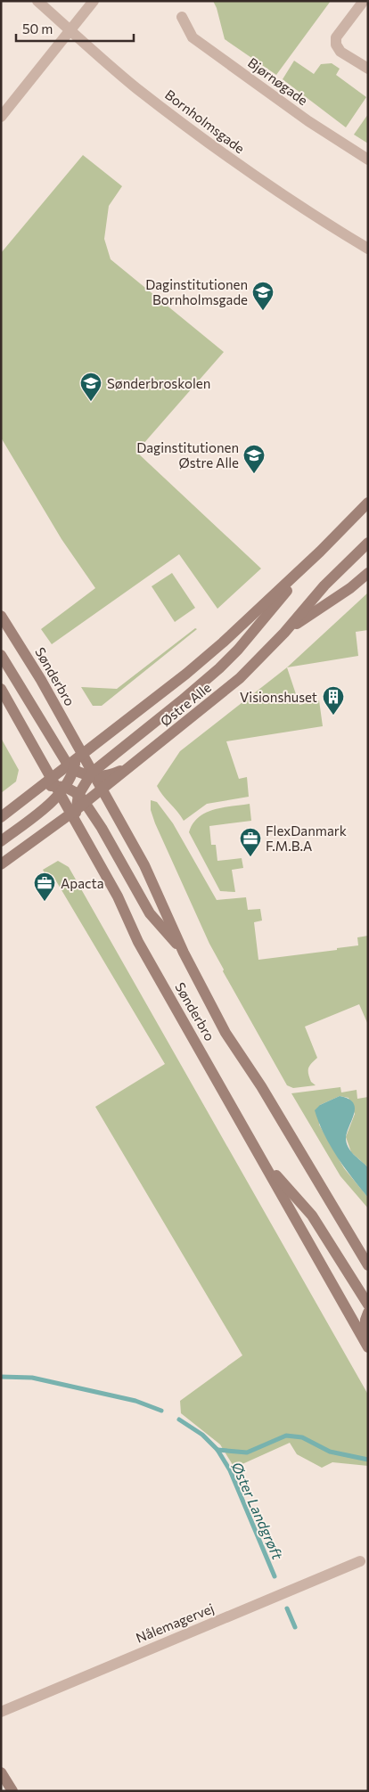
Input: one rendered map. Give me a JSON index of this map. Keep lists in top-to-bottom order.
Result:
{
  "streets": {
    "street": [
      "Bjørnøgade",
      "Bornholmsgade",
      "Sønderbro",
      "Østre Alle",
      "Nålemagervej"
    ]
  },
  "crossings": [
    ["Sønderbro", "Østre Alle"]
  ],
  "water": ["Øster Landgrøft"],
  "places": {
    "school or university": ["Daginstitutionen Bornholmsgade", "Sønderbroskolen", "Daginstitutionen Østre Alle"],
    "building": ["Visionshuset"],
    "office": ["FlexDanmark F.M.B.A", "Apacta"]
  },
  "scale_bar": "50 m"
}
